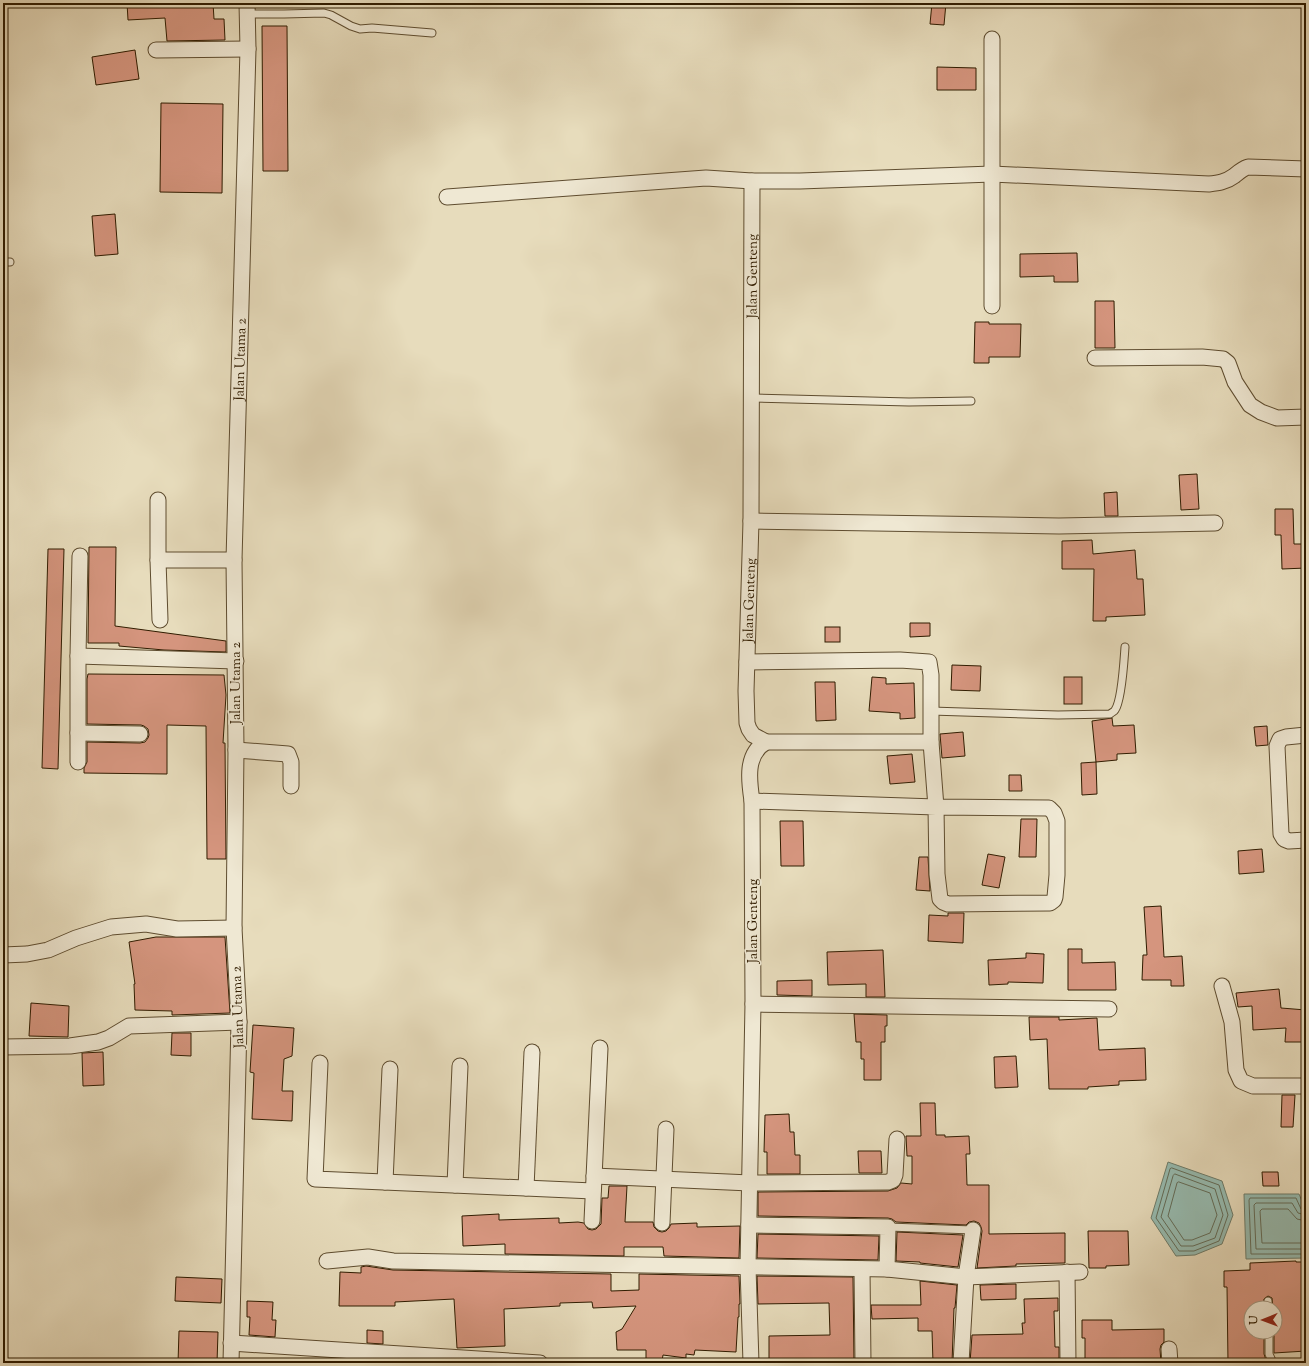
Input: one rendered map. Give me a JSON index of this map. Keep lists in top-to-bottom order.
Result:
{
  "streets": {
    "street": ["Jalan Genteng", "Jalan Utama 2"]
  },
  "north": "left"
}
